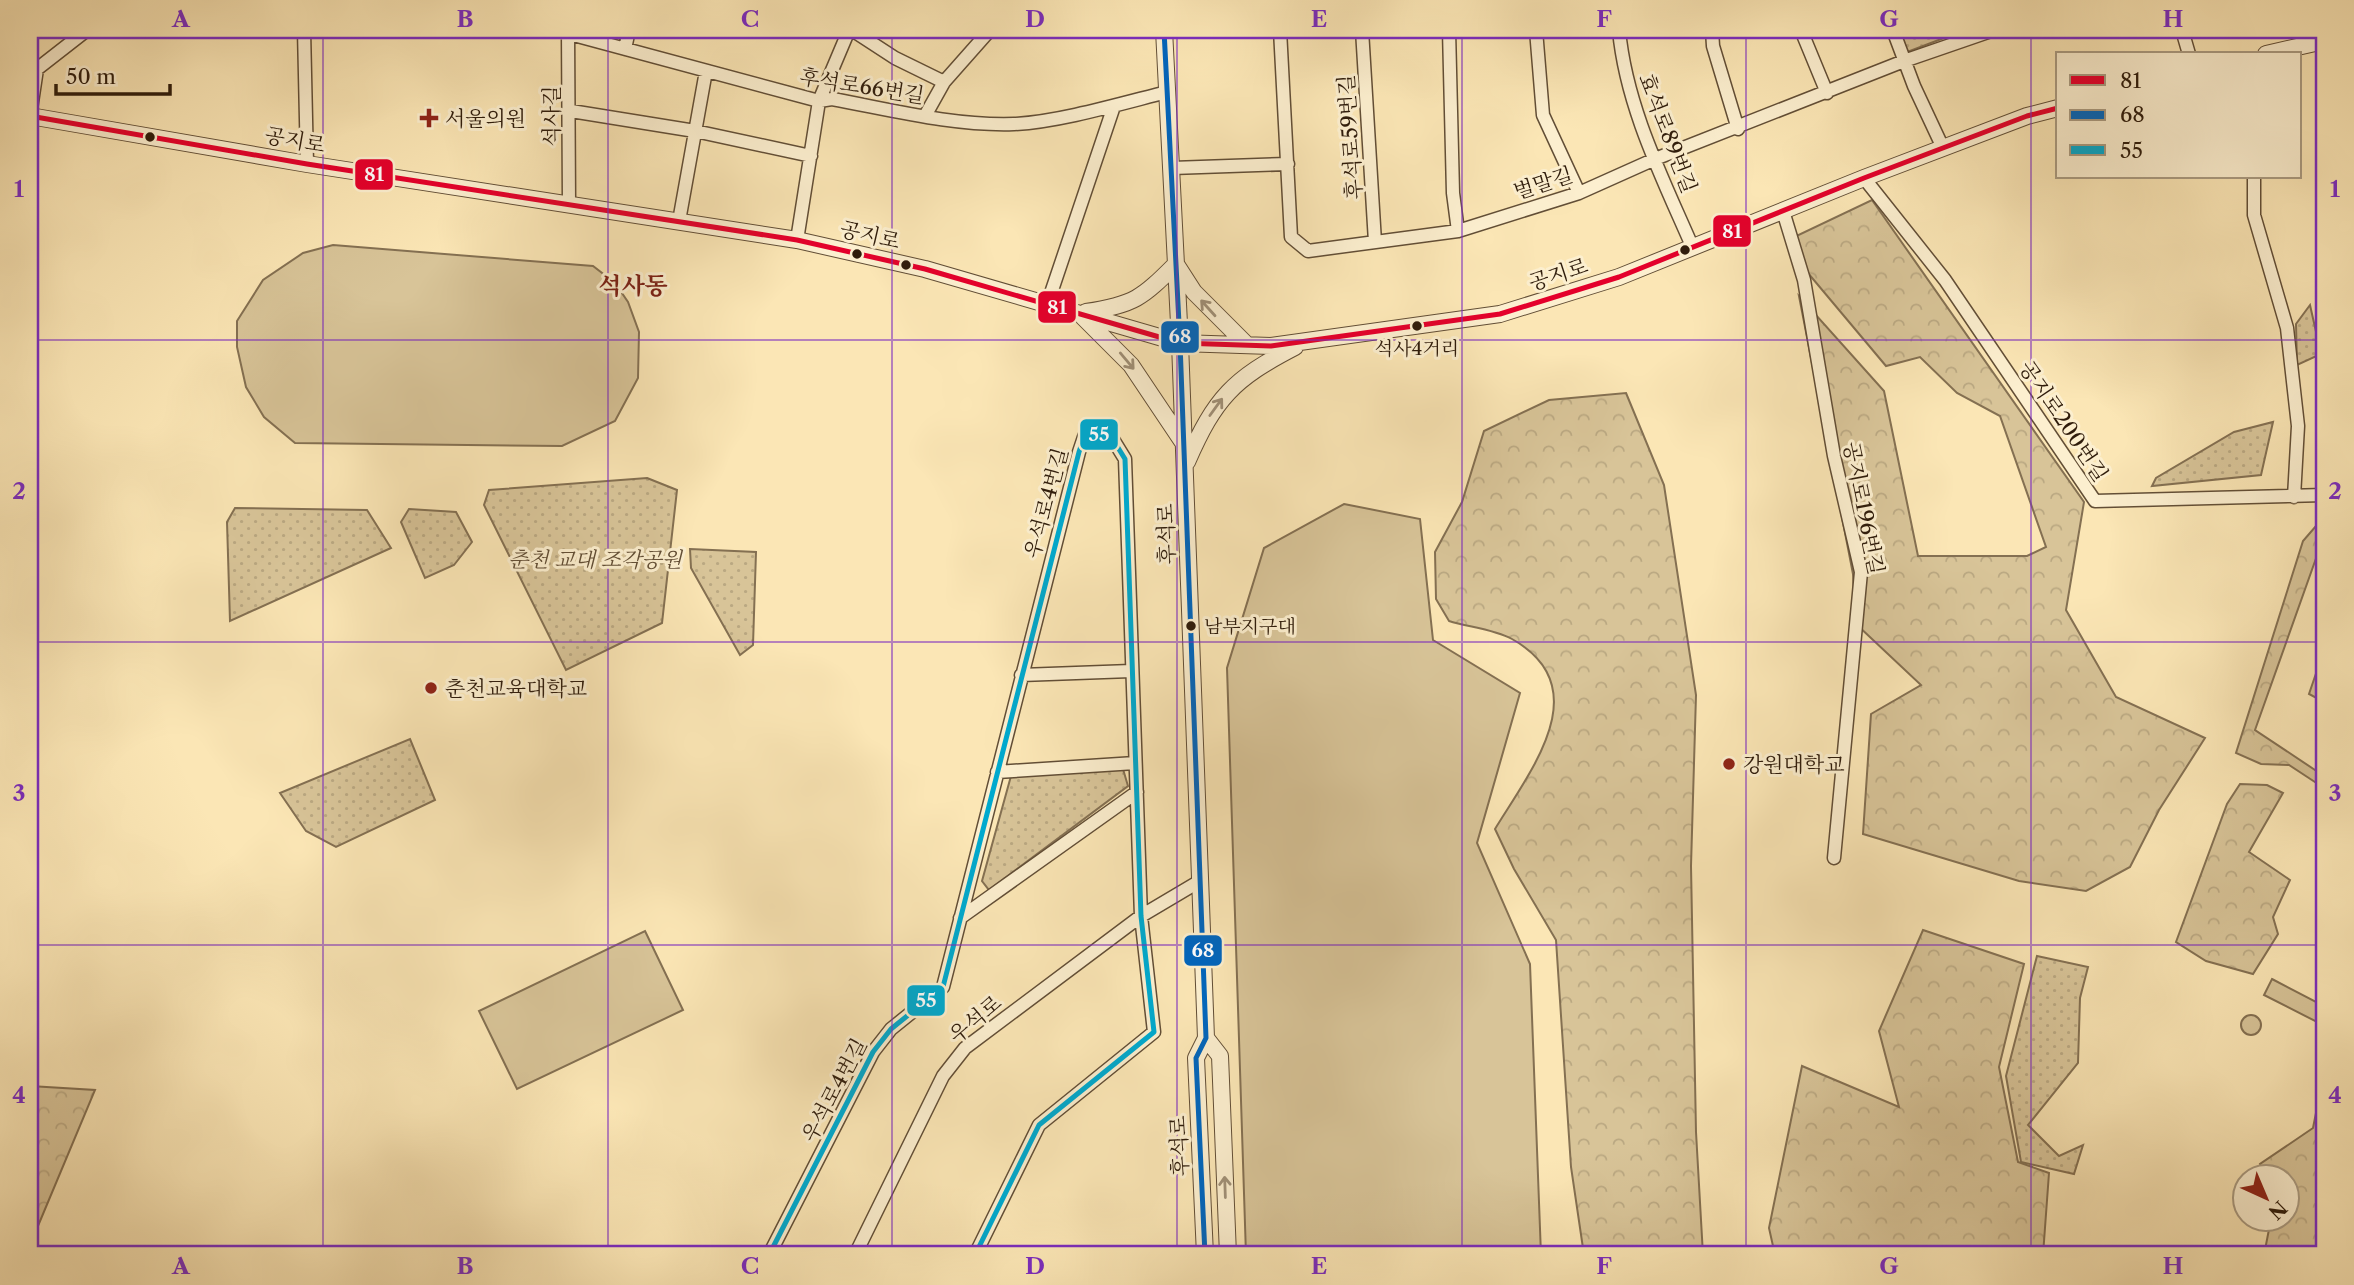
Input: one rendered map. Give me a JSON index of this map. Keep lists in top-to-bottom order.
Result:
{
  "streets": {
    "street": [
      "후석로66번길",
      "석사길",
      "효석로89번길",
      "후석로59번길",
      "공지로",
      "벌말길",
      "공지로200번길",
      "우석로4번길",
      "공지로196번길",
      "후석로",
      "우석로"
    ]
  },
  "crossings": [
    ["후석로66번길", "석사길"],
    ["후석로66번길", "후석로"],
    ["석사길", "공지로"],
    ["효석로89번길", "공지로"],
    ["효석로89번길", "벌말길"],
    ["후석로59번길", "벌말길"],
    ["공지로", "공지로200번길"],
    ["공지로", "공지로196번길"],
    ["공지로", "후석로"],
    ["우석로4번길", "우석로"],
    ["후석로", "우석로"]
  ],
  "districts": ["석사동"],
  "parks": ["춘천 교대 조각공원"],
  "places": {
    "health": ["서울의원"],
    "other": [
      "석사4거리",
      "남부지구대",
      "춘천교육대학교",
      "강원대학교"
    ]
  },
  "lines": ["transit line 68", "transit line 81", "transit line 55"],
  "legend": ["81", "68", "55"],
  "scale_bar": "50 m",
  "north": "bottom right",
  "grid": {
    "columns": [
      "A",
      "B",
      "C",
      "D",
      "E",
      "F",
      "G",
      "H"
    ],
    "rows": [
      "1",
      "2",
      "3",
      "4"
    ]
  }
}
